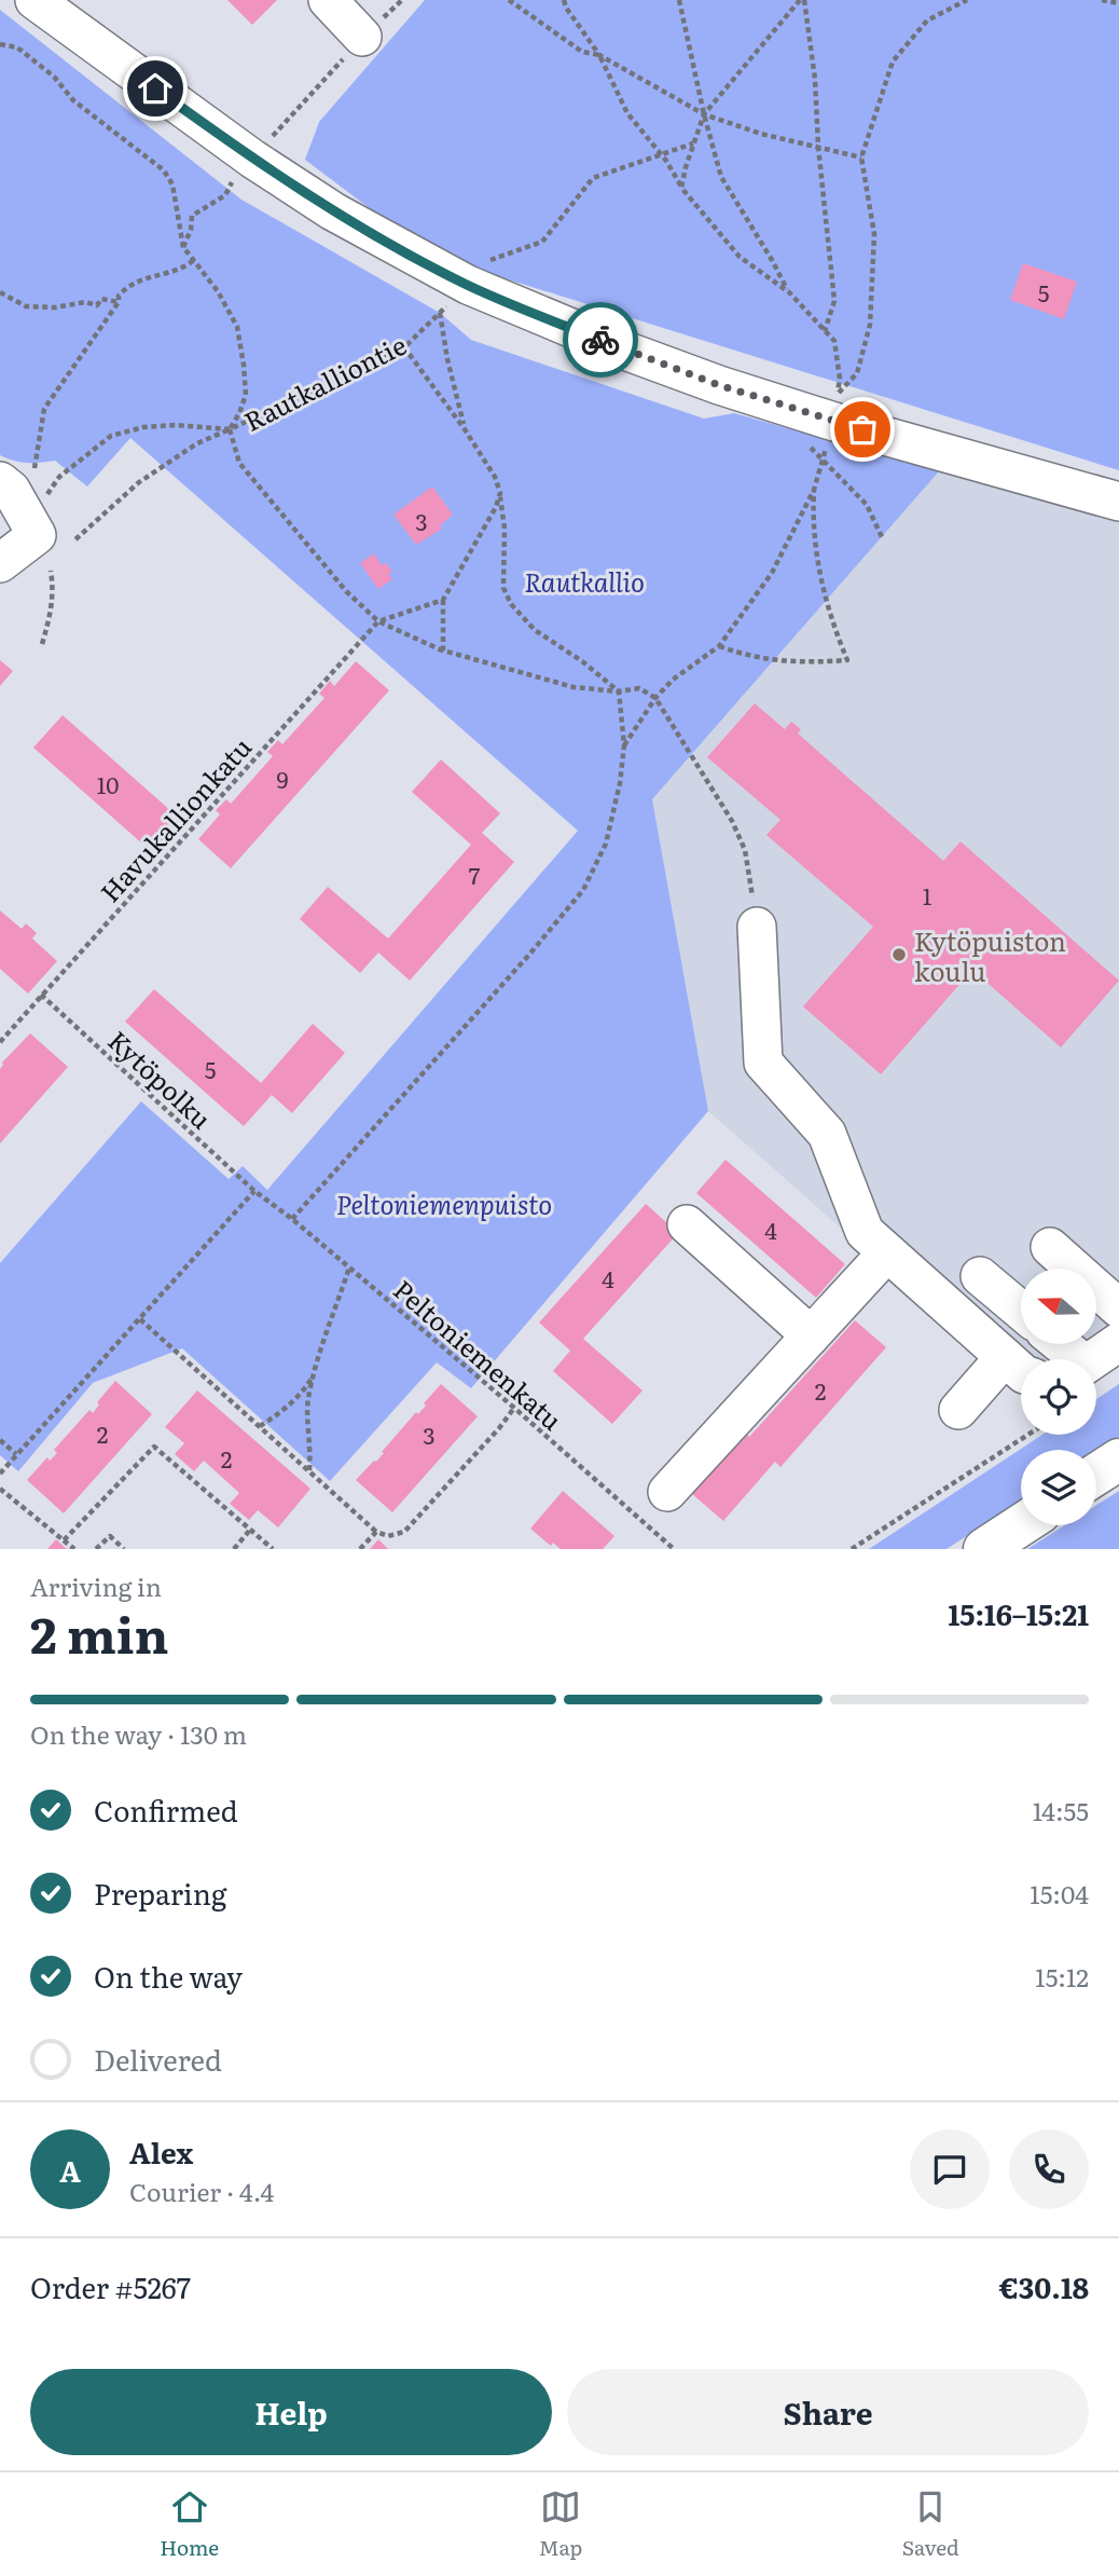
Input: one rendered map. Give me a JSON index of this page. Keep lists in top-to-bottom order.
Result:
{
  "streets": {
    "path": [
      "Rautkalliontie",
      "Havukallionkatu",
      "Kytöpolku",
      "Peltoniemenkatu"
    ]
  },
  "crossings": [
    ["Havukallionkatu", "Kytöpolku"],
    ["Kytöpolku", "Peltoniemenkatu"]
  ],
  "parks": ["Rautkallio", "Peltoniemenpuisto"],
  "places": ["Kytöpuiston koulu"],
  "house_numbers": [
    "5",
    "3",
    "9",
    "10",
    "7",
    "1",
    "5",
    "4",
    "4",
    "2",
    "2",
    "3",
    "2"
  ],
  "north": "left",
  "page": {
    "heading": ["2 min", "Arriving in", "15:16–15:21"],
    "panel": [
      "Alex",
      "Courier · 4.4",
      "Order #5267",
      "€30.18"
    ],
    "bar": "On the way · 130 m",
    "list": [
      ["Confirmed", "14:55"],
      ["Preparing", "15:04"],
      ["On the way", "15:12"],
      "Delivered"
    ],
    "round": "A",
    "buttons": ["Help", "Share"],
    "tabs": ["Home", "Map", "Saved"]
  }
}
